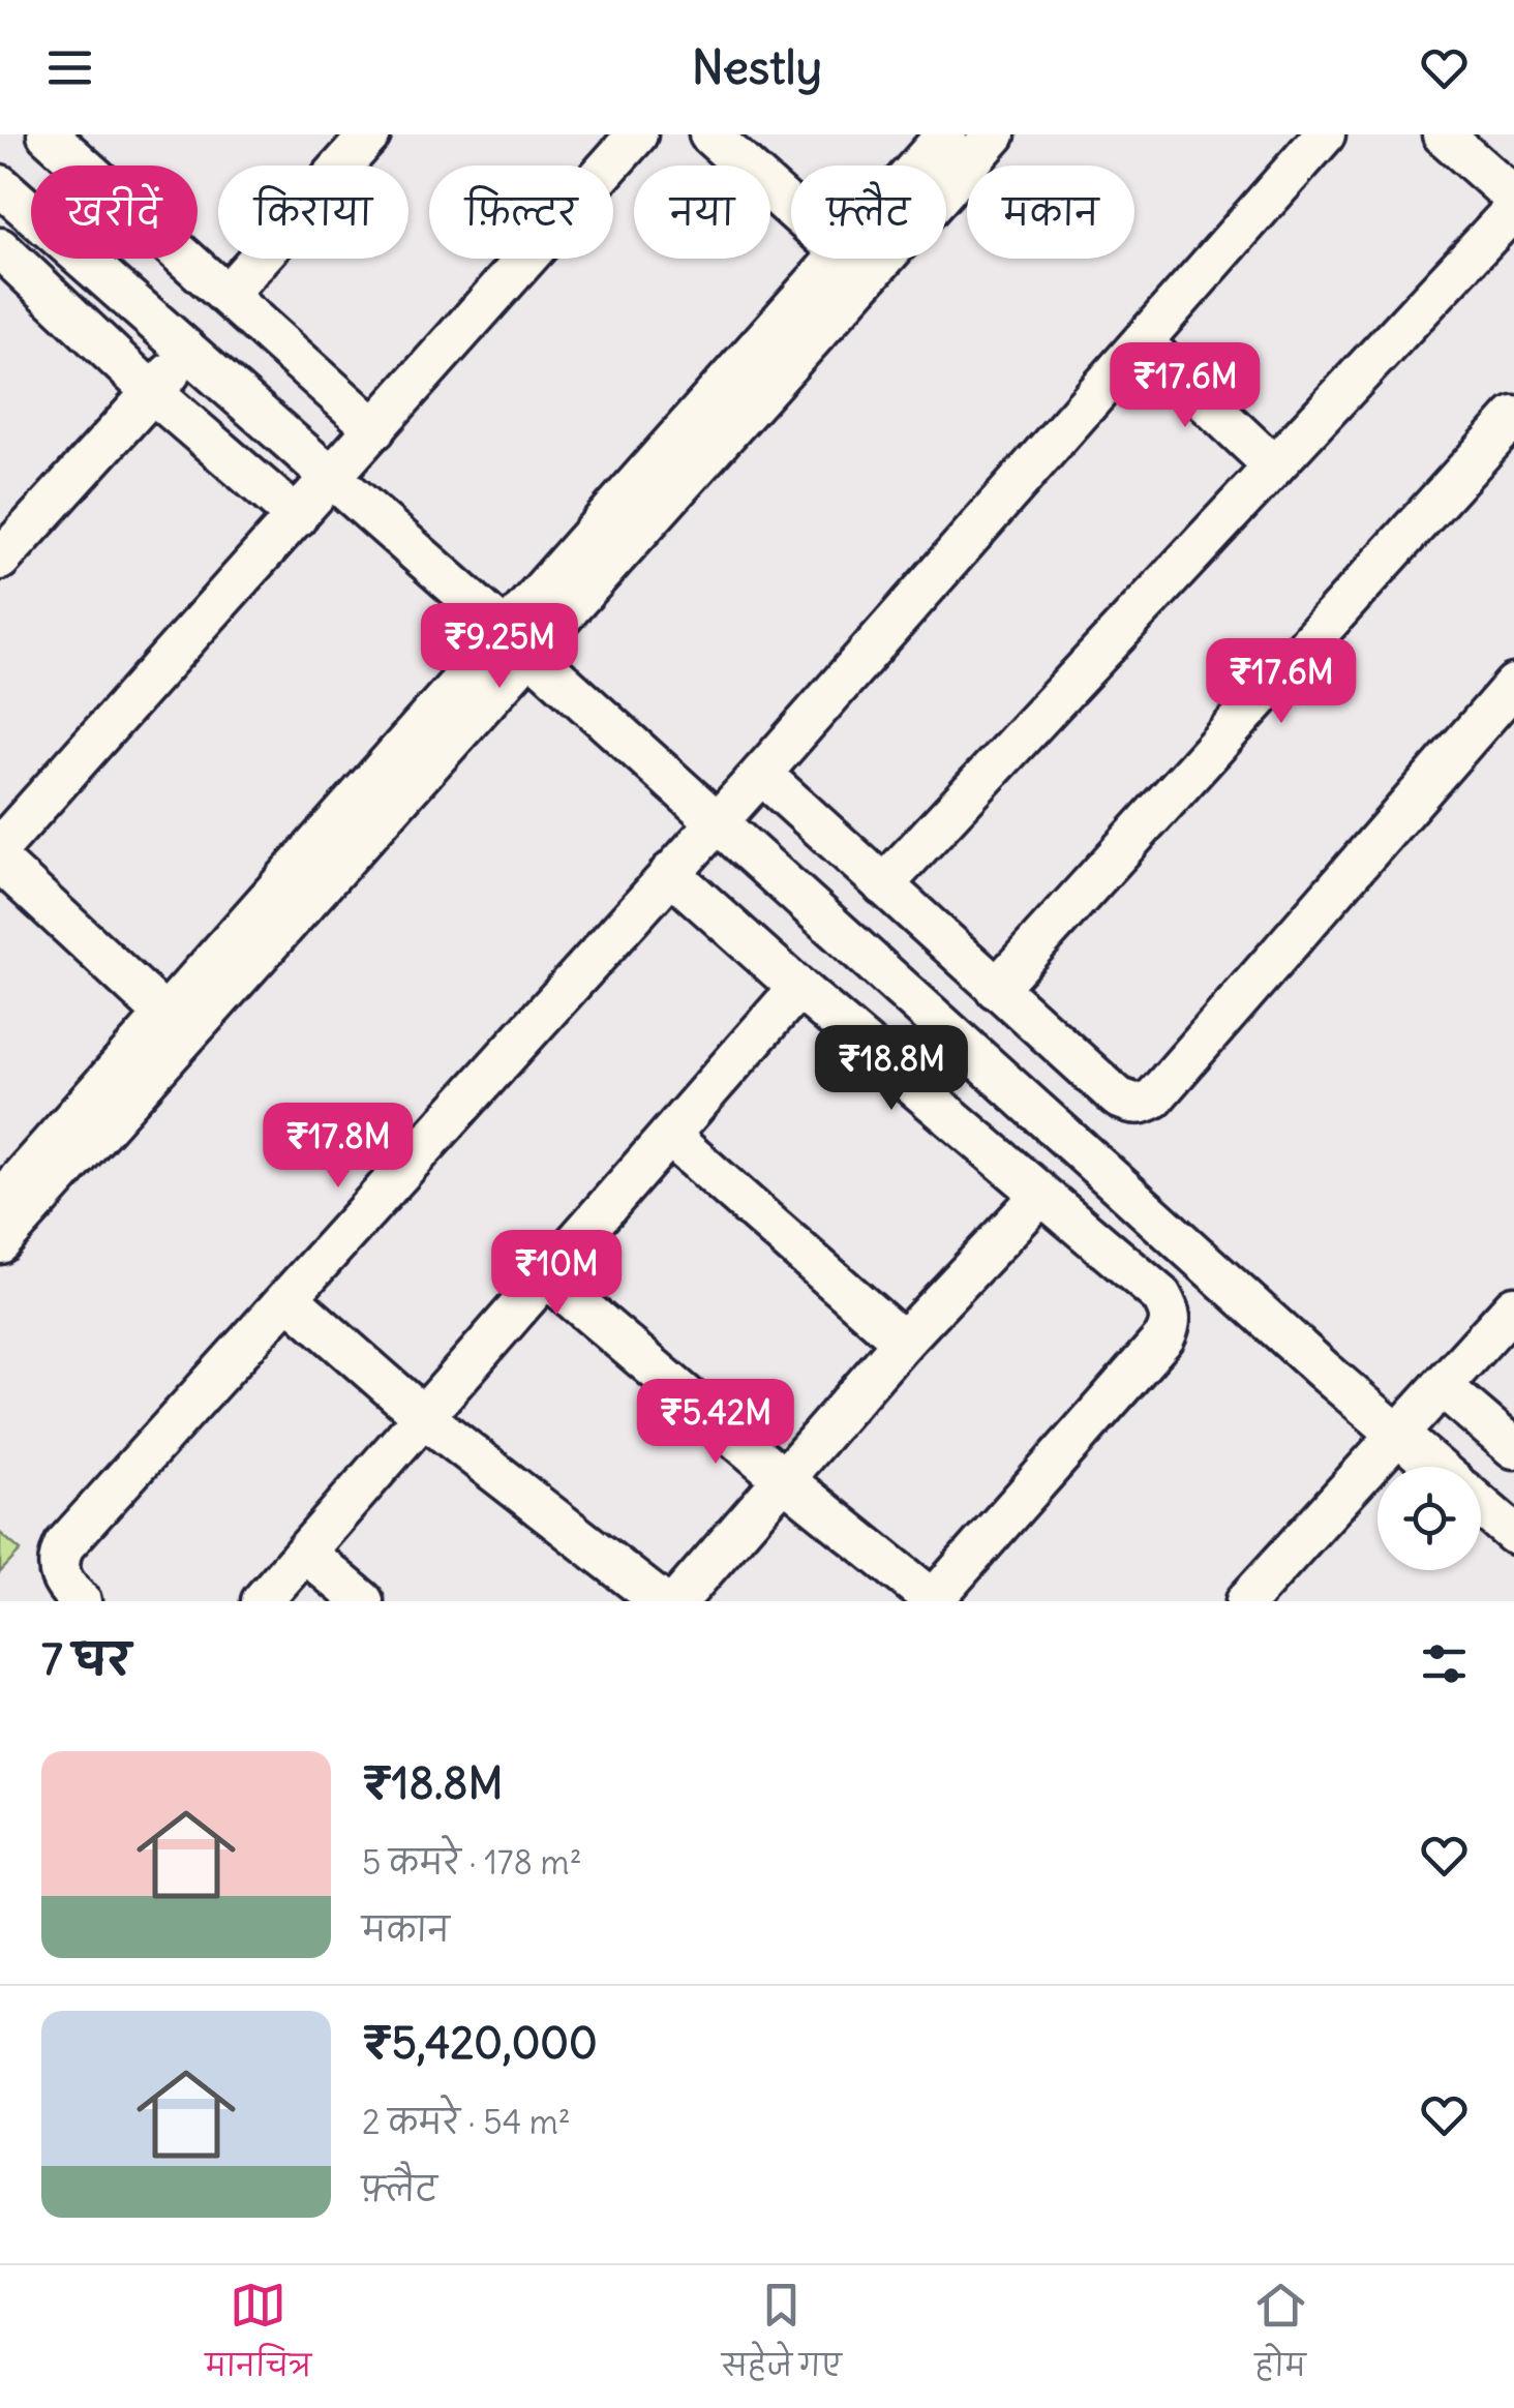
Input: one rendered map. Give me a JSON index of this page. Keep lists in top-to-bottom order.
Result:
{
  "page": {
    "header": "Nestly",
    "chip": [
      "खरीदें",
      "किराया",
      "फ़िल्टर",
      "नया",
      "फ़्लैट",
      "मकान"
    ],
    "price": [
      "₹17.6M",
      "₹9.25M",
      "₹17.6M",
      "₹18.8M",
      "₹17.8M",
      "₹10M",
      "₹5.42M"
    ],
    "heading": "7 घर",
    "list": [
      {
        "name": "₹18.8M",
        "note": "5 कमरे · 178 m² · मकान"
      },
      {
        "name": "₹5,420,000",
        "note": "2 कमरे · 54 m² · फ़्लैट"
      }
    ],
    "tabs": ["मानचित्र", "सहेजे गए", "होम"]
  }
}
